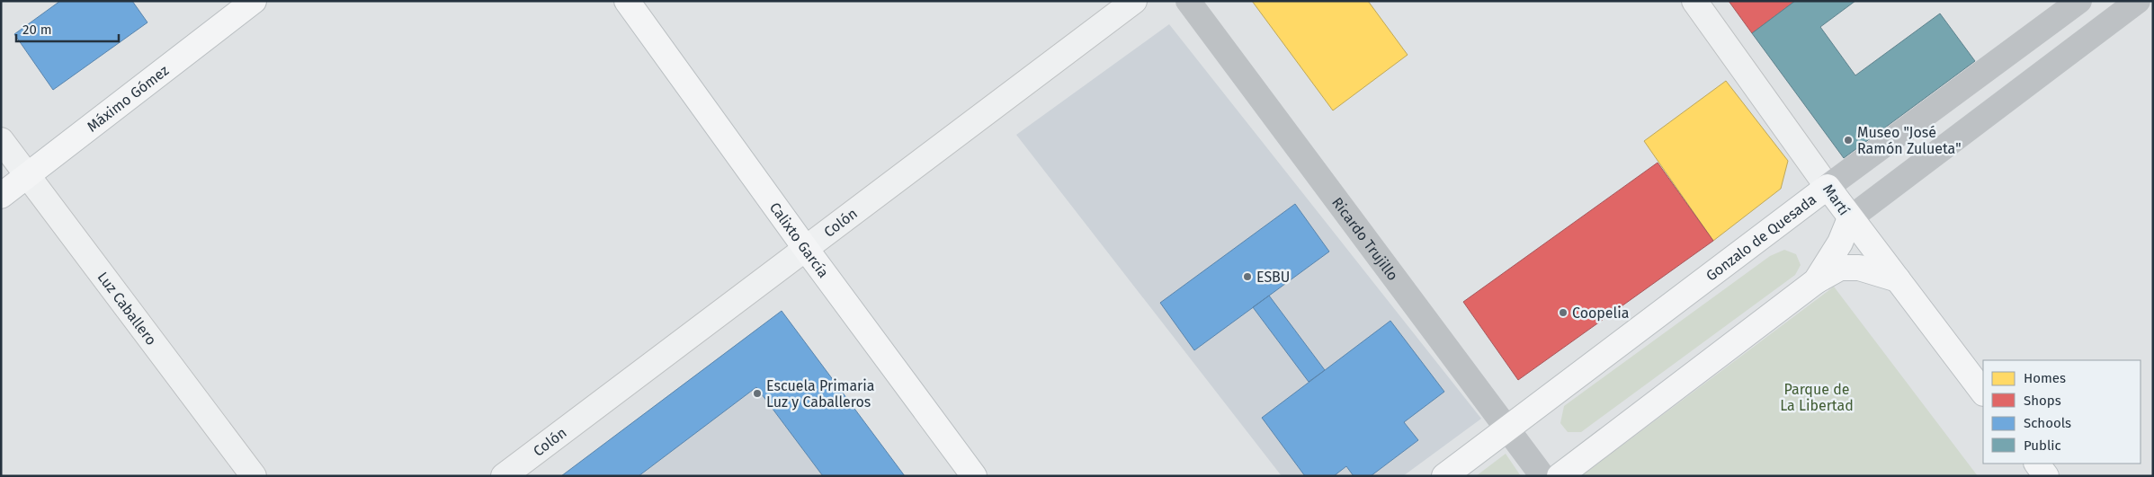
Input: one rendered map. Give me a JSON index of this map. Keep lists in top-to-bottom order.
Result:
{
  "streets": {
    "main road": [
      "Máximo Gómez",
      "Martí",
      "Gonzalo de Quesada",
      "Ricardo Trujillo",
      "Calixto García"
    ],
    "street": ["Colón", "Luz Caballero"]
  },
  "crossings": [
    ["Máximo Gómez", "Luz Caballero"],
    ["Martí", "Gonzalo de Quesada"],
    ["Colón", "Calixto García"],
    ["Gonzalo de Quesada", "Ricardo Trujillo"]
  ],
  "parks": ["Parque de La Libertad"],
  "places": [
    "Museo \"José Ramón Zulueta\"",
    "ESBU",
    "Coopelia",
    "Escuela Primaria Luz y Caballeros"
  ],
  "legend": [
    "Homes",
    "Shops",
    "Schools",
    "Public"
  ],
  "scale_bar": "20 m"
}
